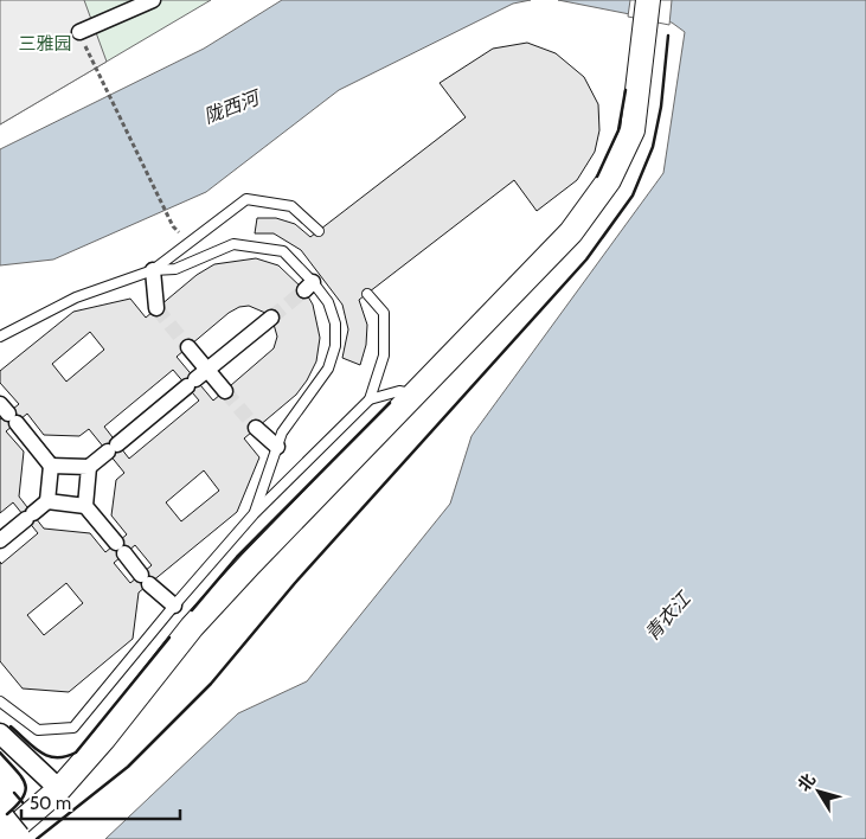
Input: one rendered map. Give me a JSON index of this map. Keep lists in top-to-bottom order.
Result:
{
  "water": ["陇西河", "青衣江"],
  "parks": ["三雅园"],
  "scale_bar": "50 m",
  "north": "top left"
}
